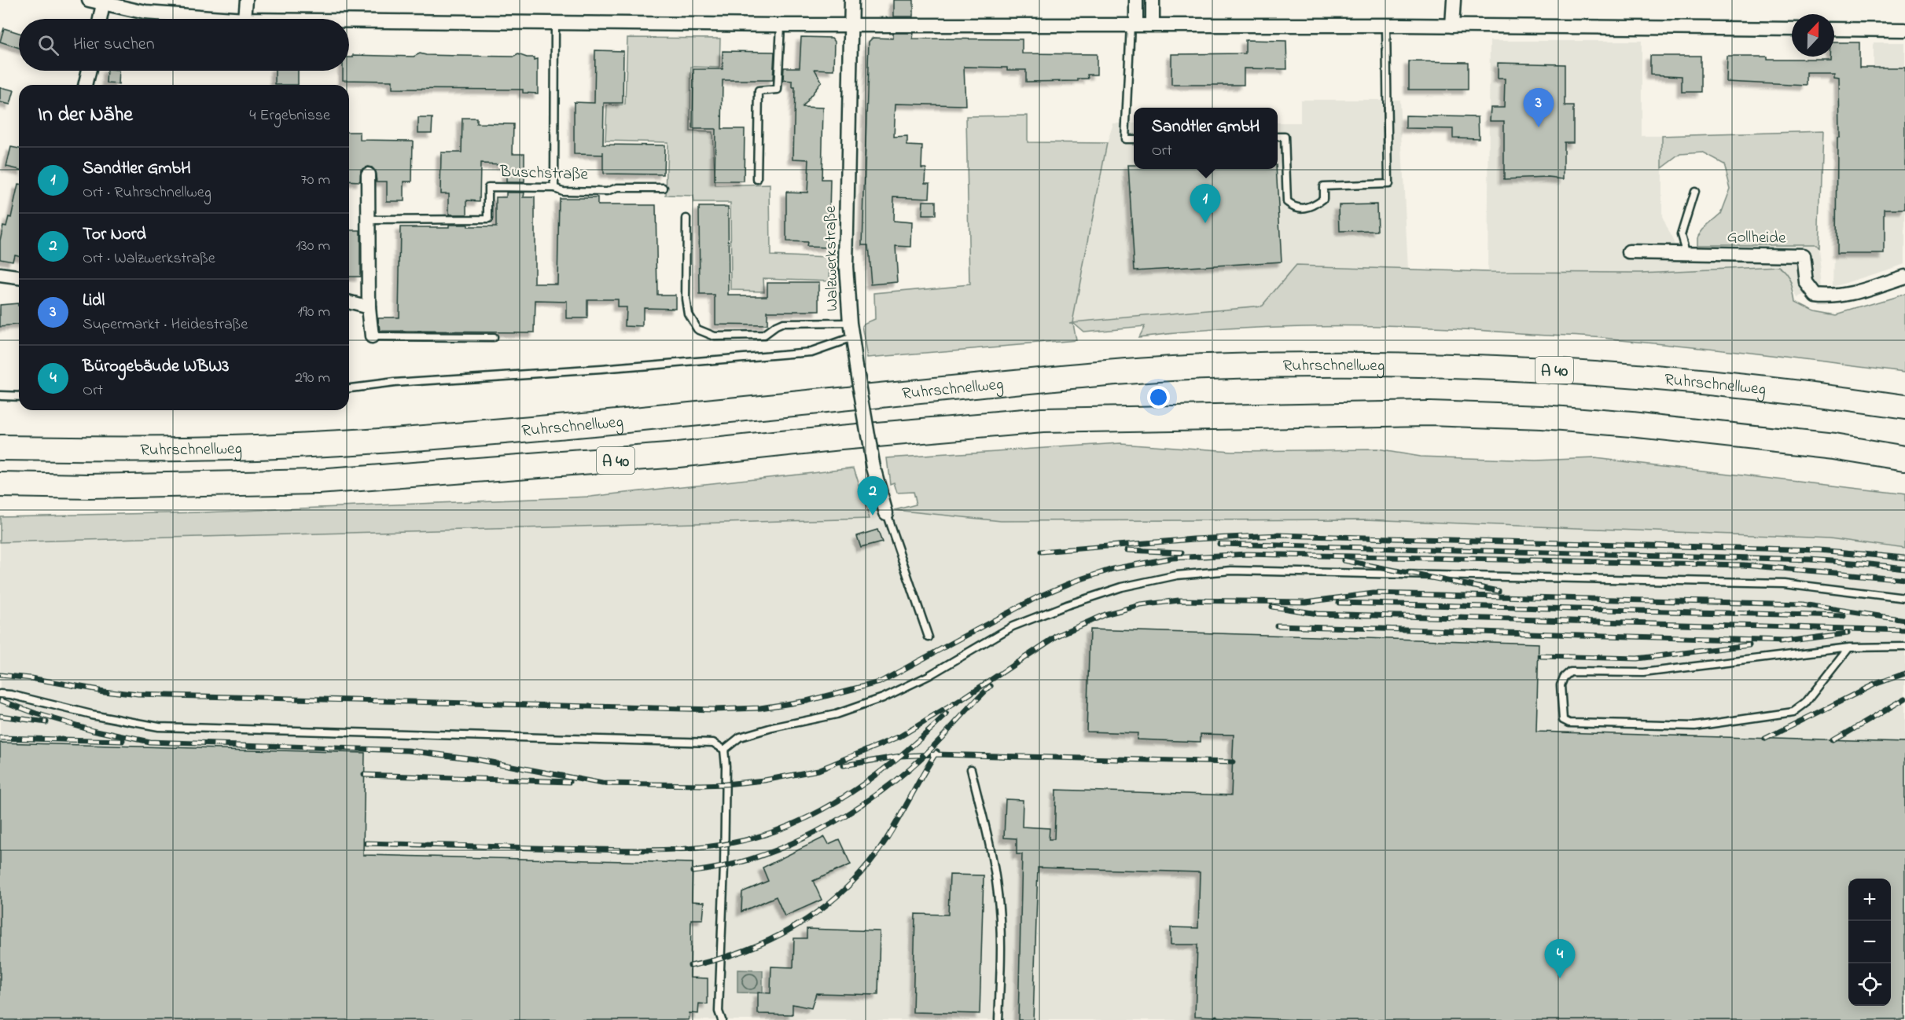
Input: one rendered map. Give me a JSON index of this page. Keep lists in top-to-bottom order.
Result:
{
  "streets": {
    "highway": ["Ruhrschnellweg", "A 40"],
    "street": ["Gollheide", "Walzwerkstraße"],
    "lane": ["Buschstraße"]
  },
  "north": "top",
  "page": {
    "search": "Hier suchen",
    "heading": ["In der Nähe", "4 Ergebnisse"],
    "pins": [
      "3",
      "1",
      "2",
      "4"
    ],
    "popup": ["Sandtler GmbH", "Ort"],
    "list": [
      {
        "mark": "1",
        "name": "Sandtler GmbH",
        "note": "Ort · Ruhrschnellweg",
        "value": "70 m"
      },
      {
        "mark": "2",
        "name": "Tor Nord",
        "note": "Ort · Walzwerkstraße",
        "value": "130 m"
      },
      {
        "mark": "3",
        "name": "Lidl",
        "note": "Supermarkt · Heidestraße",
        "value": "190 m"
      },
      {
        "mark": "4",
        "name": "Bürogebäude WBW3",
        "note": "Ort",
        "value": "290 m"
      }
    ],
    "map_buttons": ["+", "−"]
  }
}
